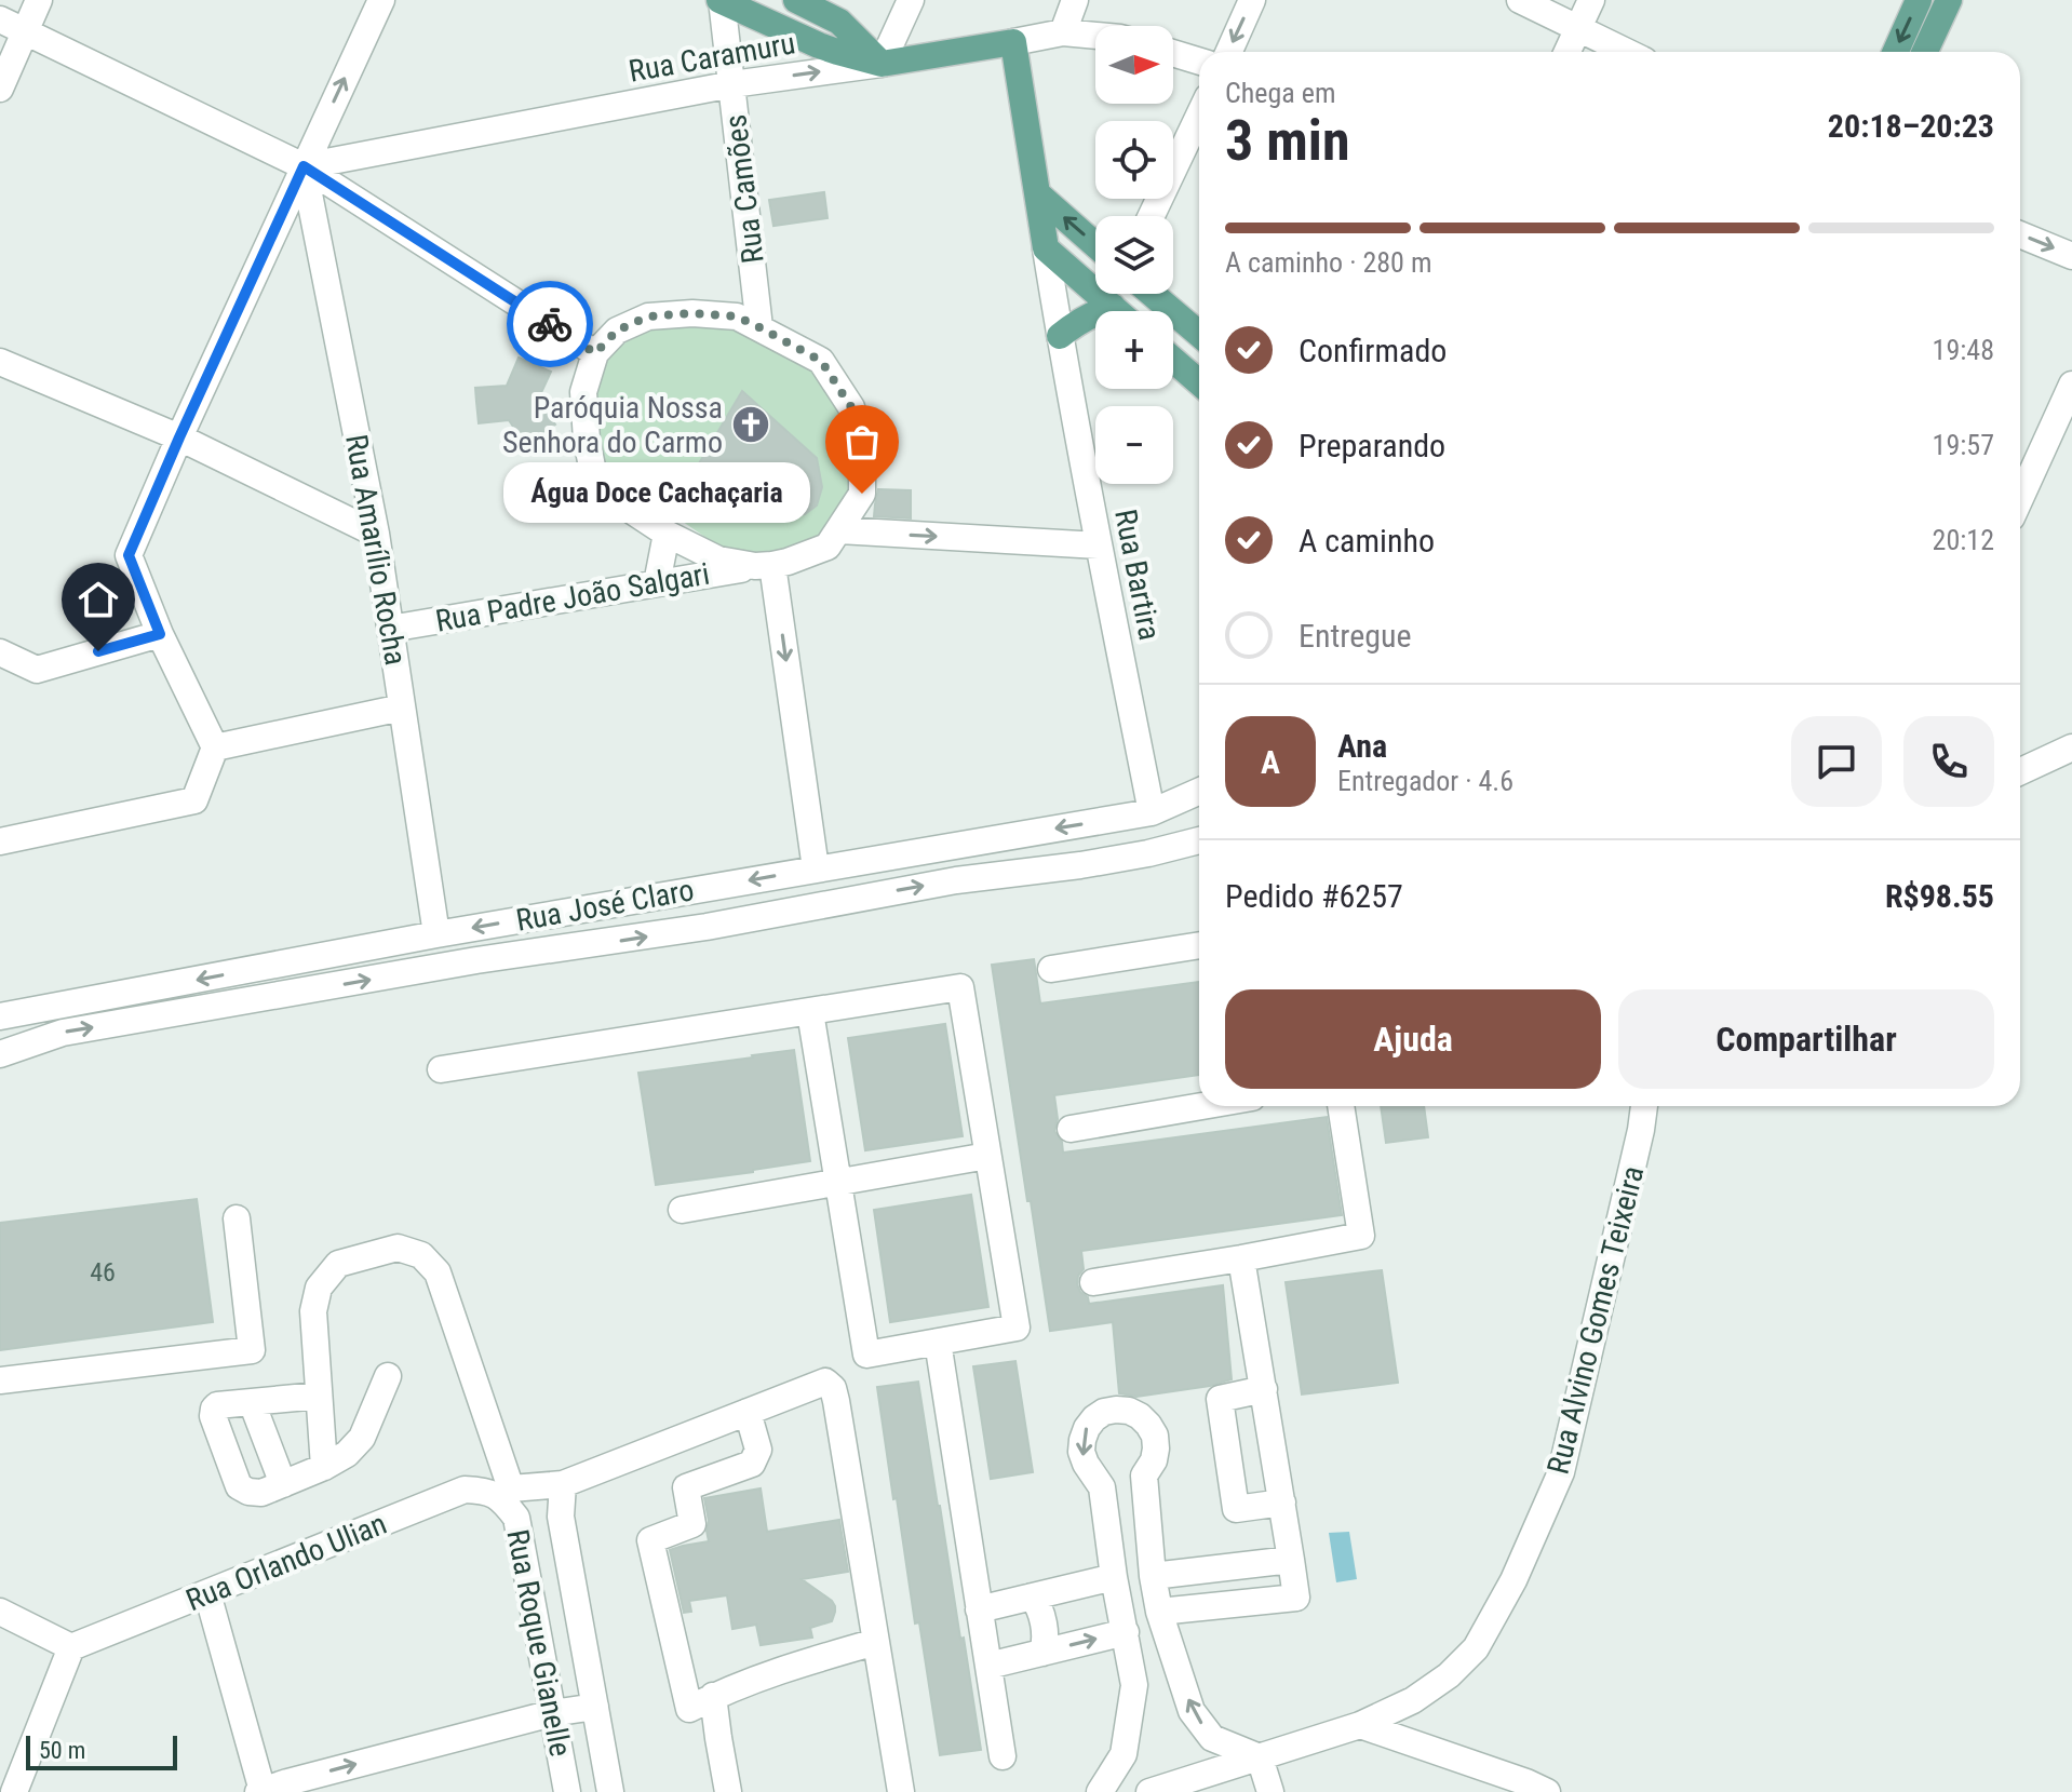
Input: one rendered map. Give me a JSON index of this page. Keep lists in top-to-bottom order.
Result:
{
  "streets": {
    "main road": ["Rua Caramuru", "Rua Bartira"],
    "street": [
      "Rua Camões",
      "Rua Amarílio Rocha",
      "Rua Padre João Salgari",
      "Rua José Claro",
      "Rua Alvino Gomes Teixeira",
      "Rua Orlando Ulian",
      "Rua Roque Gianelle"
    ]
  },
  "crossings": [
    ["Rua Caramuru", "Rua Camões"],
    ["Rua Caramuru", "Rua Amarílio Rocha"],
    ["Rua Caramuru", "Rua Bartira"],
    ["Rua Camões", "Rua Padre João Salgari"],
    ["Rua Amarílio Rocha", "Rua Padre João Salgari"],
    ["Rua Amarílio Rocha", "Rua José Claro"],
    ["Rua Bartira", "Rua José Claro"],
    ["Rua Orlando Ulian", "Rua Roque Gianelle"]
  ],
  "places": {
    "church": ["Paróquia Nossa Senhora do Carmo"],
    "other": ["Água Doce Cachaçaria"]
  },
  "house_numbers": ["46"],
  "scale_bar": "50 m",
  "north": "right",
  "page": {
    "map_buttons": ["+", "−"],
    "heading": ["3 min", "Chega em", "20:18–20:23"],
    "panel": [
      "Ana",
      "Entregador · 4.6",
      "Pedido #6257",
      "R$98.55"
    ],
    "bar": "A caminho · 280 m",
    "list": [
      ["Confirmado", "19:48"],
      ["Preparando", "19:57"],
      ["A caminho", "20:12"],
      "Entregue"
    ],
    "bubble": "Água Doce Cachaçaria",
    "round": "A",
    "buttons": ["Ajuda", "Compartilhar"],
    "scale": "50 m"
  }
}
